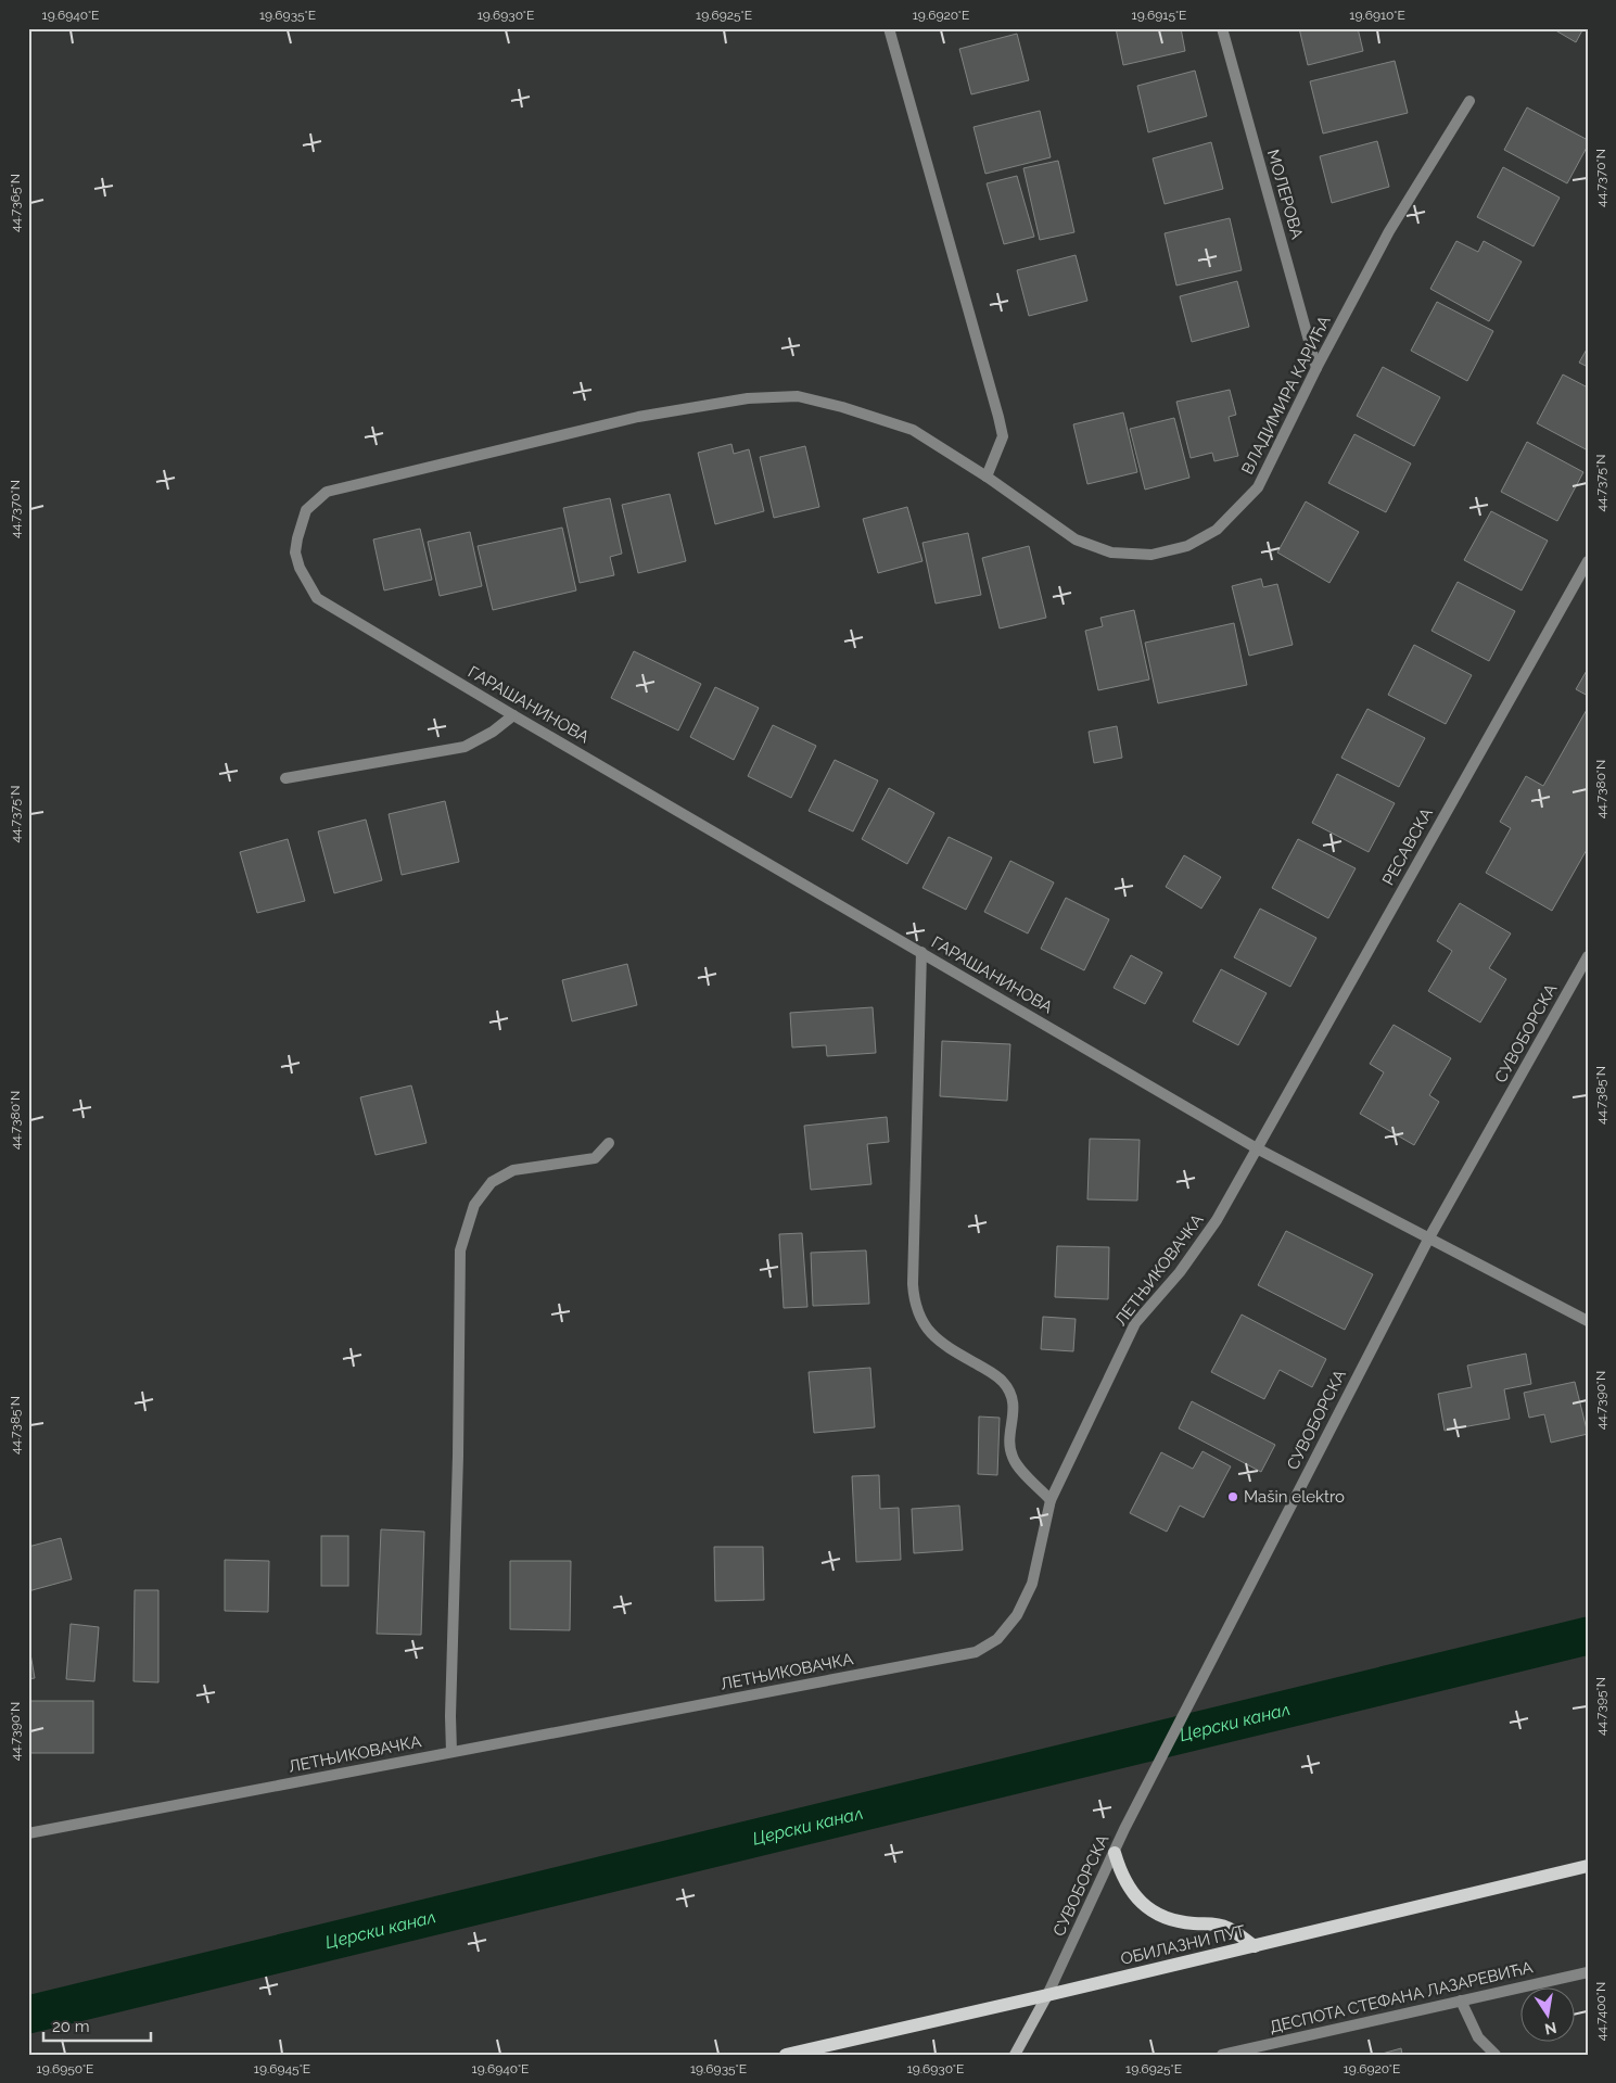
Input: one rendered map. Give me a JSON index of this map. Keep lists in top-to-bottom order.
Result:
{
  "streets": {
    "main road": ["ОБИЛАЗНИ ПУТ"],
    "street": [
      "МОЛЕРОВА",
      "ВЛАДИМИРА КАРИЋА",
      "ГАРАШАНИНОВА",
      "РЕСАВСКА",
      "СУВОБОРСКА",
      "ЛЕТЊИКОВАЧКА",
      "ДЕСПОТА СТЕФАНА ЛАЗАРЕВИЋА"
    ]
  },
  "crossings": [
    ["МОЛЕРОВА", "ВЛАДИМИРА КАРИЋА"],
    ["ВЛАДИМИРА КАРИЋА", "ГАРАШАНИНОВА"],
    ["ГАРАШАНИНОВА", "РЕСАВСКА"],
    ["ГАРАШАНИНОВА", "СУВОБОРСКА"],
    ["ГАРАШАНИНОВА", "ЛЕТЊИКОВАЧКА"],
    ["РЕСАВСКА", "ЛЕТЊИКОВАЧКА"],
    ["СУВОБОРСКА", "ОБИЛАЗНИ ПУТ"]
  ],
  "water": ["Церски канал"],
  "places": ["Mašin elektro"],
  "scale_bar": "20 m",
  "north": "bottom",
  "coordinates": [
    "19.6940°E",
    "19.6935°E",
    "19.6930°E",
    "19.6925°E",
    "19.6920°E",
    "19.6915°E",
    "19.6910°E",
    "44.7370°N",
    "44.7365°N",
    "44.7375°N",
    "44.7380°N",
    "44.7385°N",
    "44.7390°N",
    "44.7395°N",
    "44.7400°N",
    "19.6950°E",
    "19.6945°E"
  ]
}
